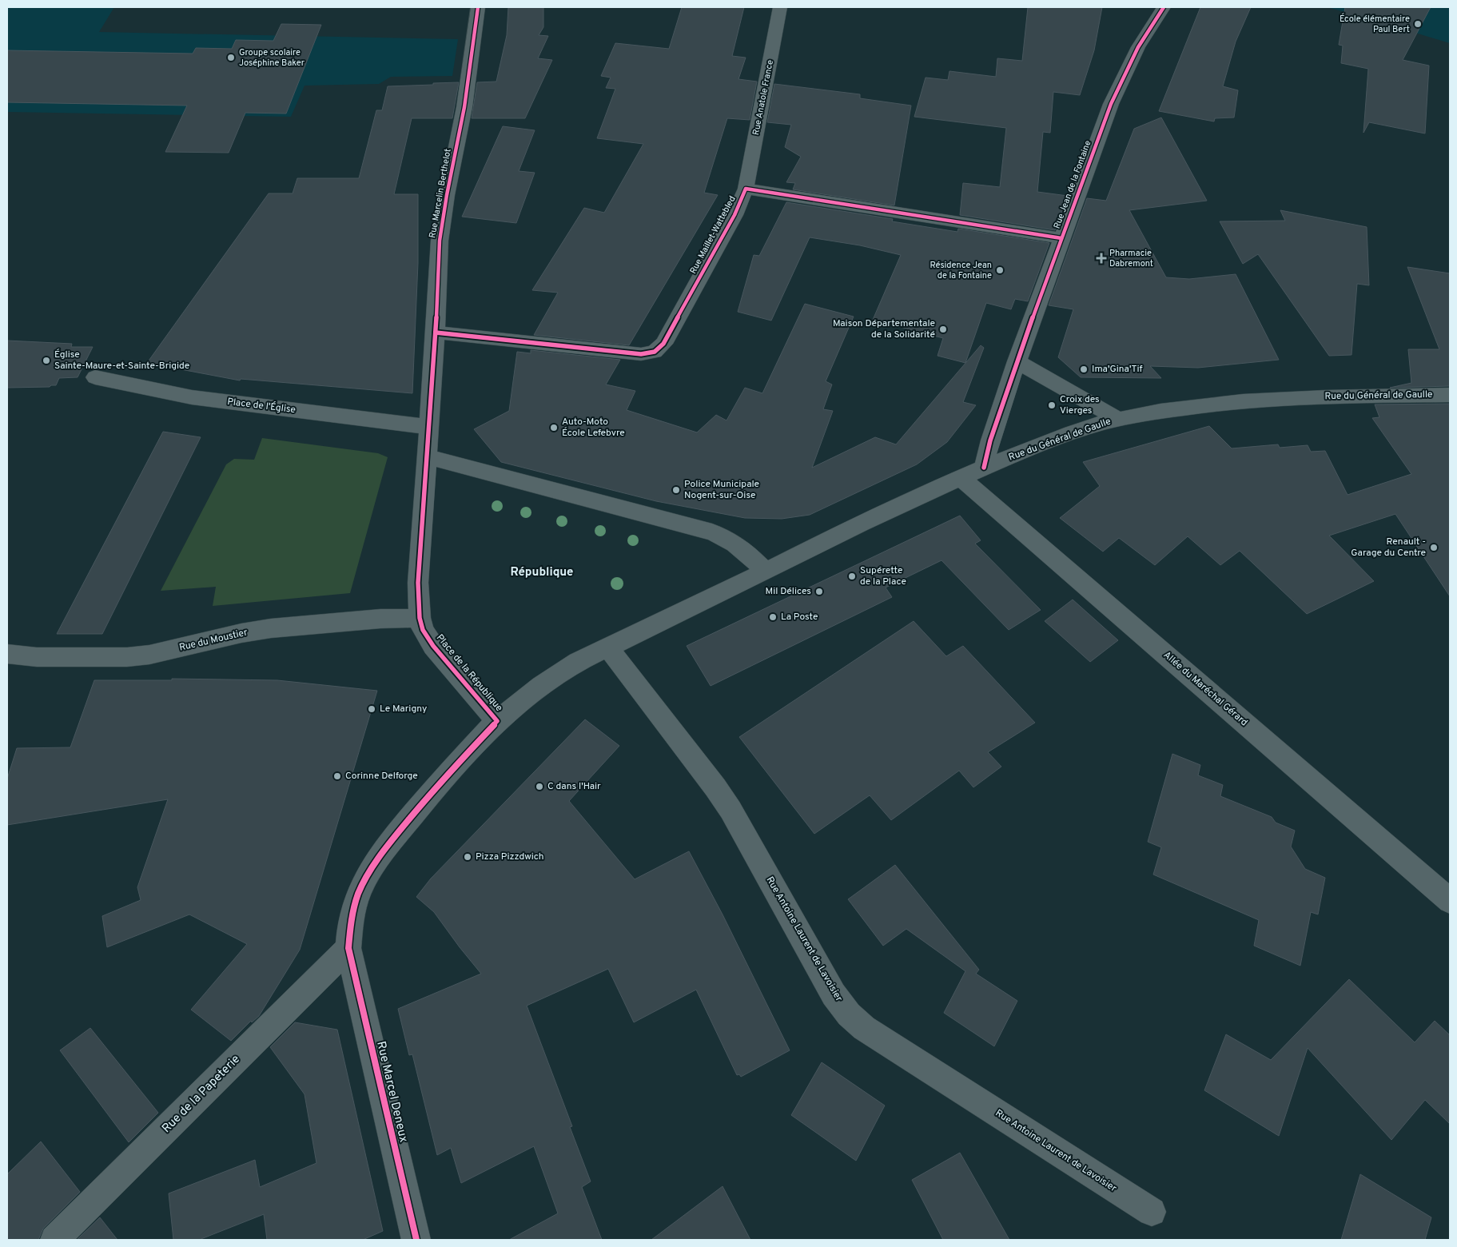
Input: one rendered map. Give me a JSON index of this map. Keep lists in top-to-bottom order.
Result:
{
  "streets": {
    "street": [
      "Rue Anatole France",
      "Rue Jean de la Fontaine",
      "Rue Marcelin Berthelot",
      "Rue Maillet-Wattebled",
      "Rue du Général de Gaulle",
      "Place de l'Église",
      "Rue du Moustier",
      "Place de la République",
      "Allée du Maréchal Gérard",
      "Rue Antoine Laurent de Lavoisier",
      "Rue Marcel Deneux",
      "Rue de la Papeterie"
    ]
  },
  "crossings": [
    ["Rue Anatole France", "Rue Maillet-Wattebled"],
    ["Rue Jean de la Fontaine", "Rue Maillet-Wattebled"],
    ["Rue Jean de la Fontaine", "Rue du Général de Gaulle"],
    ["Rue Marcelin Berthelot", "Rue Maillet-Wattebled"],
    ["Rue Marcelin Berthelot", "Place de l'Église"],
    ["Rue Marcelin Berthelot", "Place de la République"],
    ["Rue du Général de Gaulle", "Place de la République"],
    ["Rue du Général de Gaulle", "Allée du Maréchal Gérard"],
    ["Rue du Moustier", "Place de la République"],
    ["Place de la République", "Rue Antoine Laurent de Lavoisier"],
    ["Place de la République", "Rue Marcel Deneux"],
    ["Place de la République", "Rue de la Papeterie"],
    ["Rue Marcel Deneux", "Rue de la Papeterie"]
  ],
  "districts": ["République"],
  "places": {
    "other": [
      "École élémentaire Paul Bert",
      "Groupe scolaire Joséphine Baker",
      "Résidence Jean de la Fontaine",
      "Maison Départementale de la Solidarité",
      "Église Sainte-Maure-et-Sainte-Brigide",
      "Ima'Gina'Tif",
      "Croix des Vierges",
      "Auto-Moto École Lefebvre",
      "Police Municipale Nogent-sur-Oise",
      "Renault - Garage du Centre",
      "Supérette de la Place",
      "Mil Délices",
      "La Poste",
      "Le Marigny",
      "Corinne Delforge",
      "C dans l'Hair",
      "Pizza Pizzdwich"
    ],
    "health": ["Pharmacie Dabremont"]
  }
}
